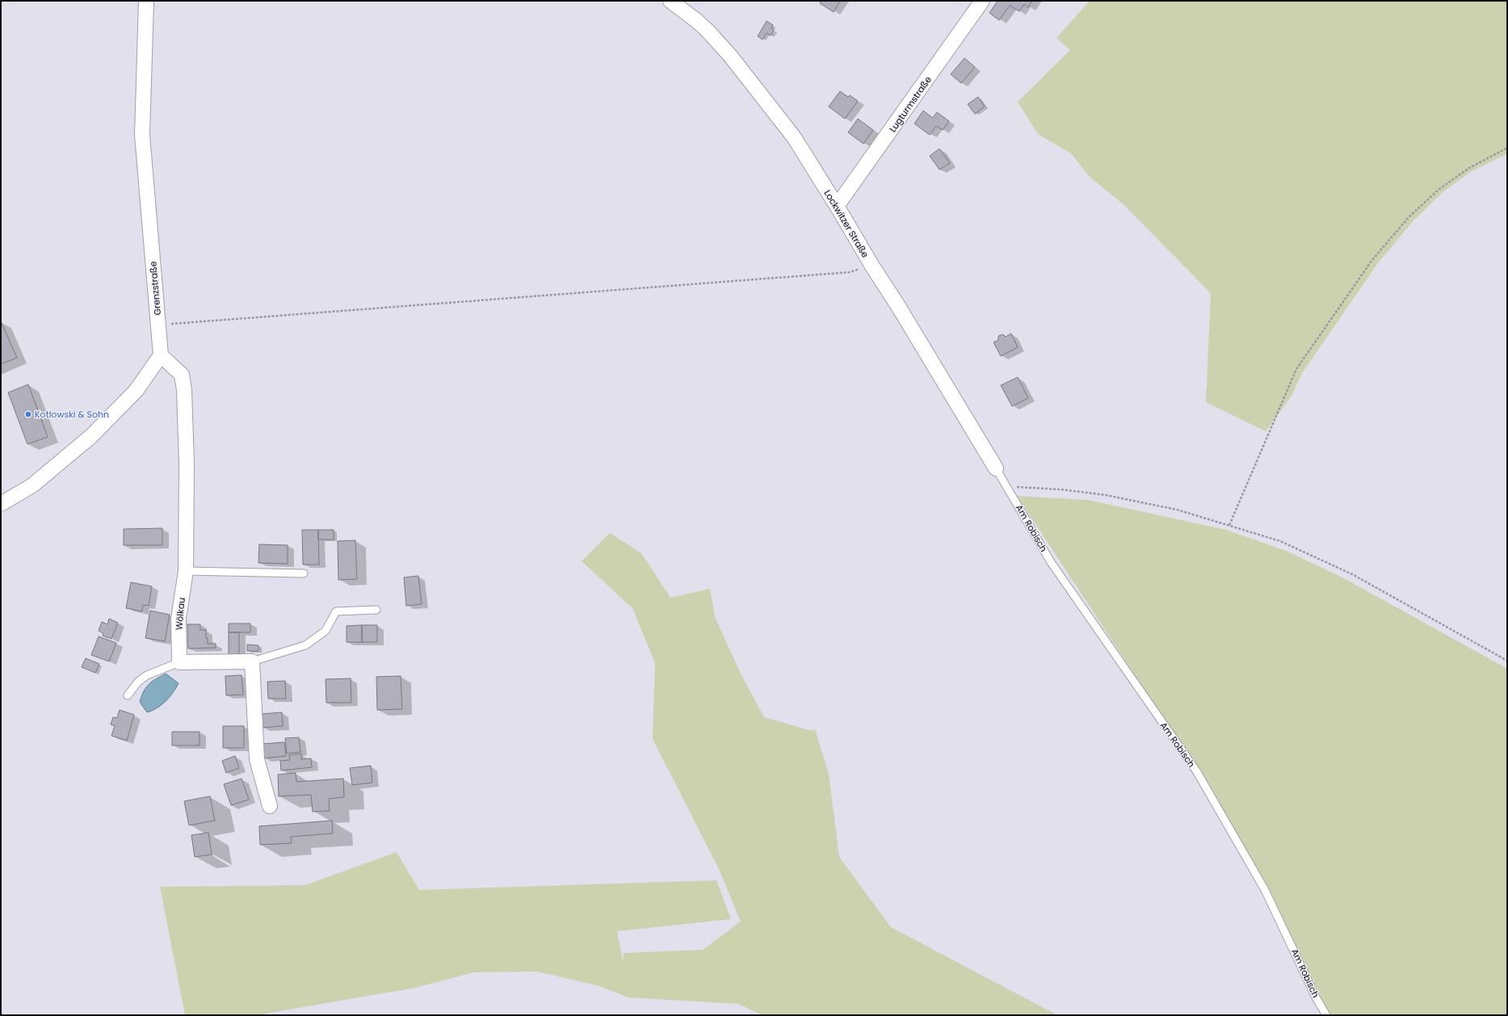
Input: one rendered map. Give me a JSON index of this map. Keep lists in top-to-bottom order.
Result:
{
  "streets": {
    "street": [
      "Lugturmstraße",
      "Lockwitzer Straße",
      "Grenzstraße",
      "Wölkau"
    ],
    "lane": ["Am Robisch"]
  },
  "crossings": [
    ["Lugturmstraße", "Lockwitzer Straße"],
    ["Lockwitzer Straße", "Am Robisch"],
    ["Grenzstraße", "Wölkau"]
  ],
  "places": ["Kotlowski & Sohn"]
}
